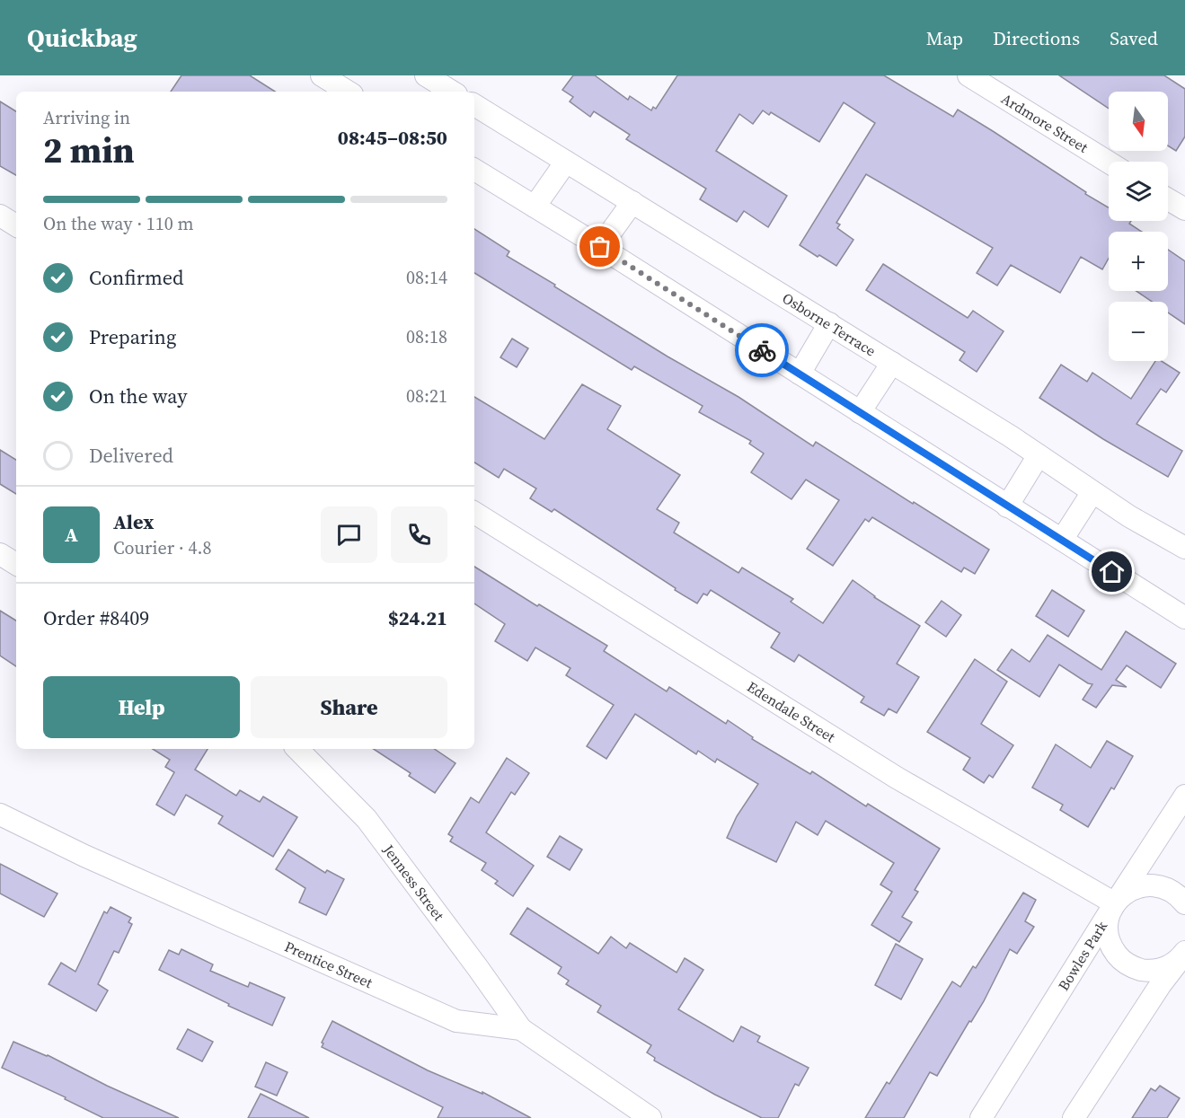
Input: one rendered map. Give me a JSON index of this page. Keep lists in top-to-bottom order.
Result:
{
  "streets": {
    "street": [
      "Ardmore Street",
      "Osborne Terrace",
      "Edendale Street",
      "Jenness Street",
      "Bowles Park",
      "Prentice Street"
    ]
  },
  "crossings": [
    ["Edendale Street", "Bowles Park"],
    ["Jenness Street", "Prentice Street"]
  ],
  "north": "bottom",
  "page": {
    "header": "Quickbag",
    "nav": ["Map", "Directions", "Saved"],
    "map_buttons": ["+", "−"],
    "heading": ["2 min", "Arriving in", "08:45–08:50"],
    "panel": [
      "Alex",
      "Courier · 4.8",
      "Order #8409",
      "$24.21"
    ],
    "bar": "On the way · 110 m",
    "list": [
      ["Confirmed", "08:14"],
      ["Preparing", "08:18"],
      ["On the way", "08:21"],
      "Delivered"
    ],
    "round": "A",
    "buttons": ["Help", "Share"]
  }
}
